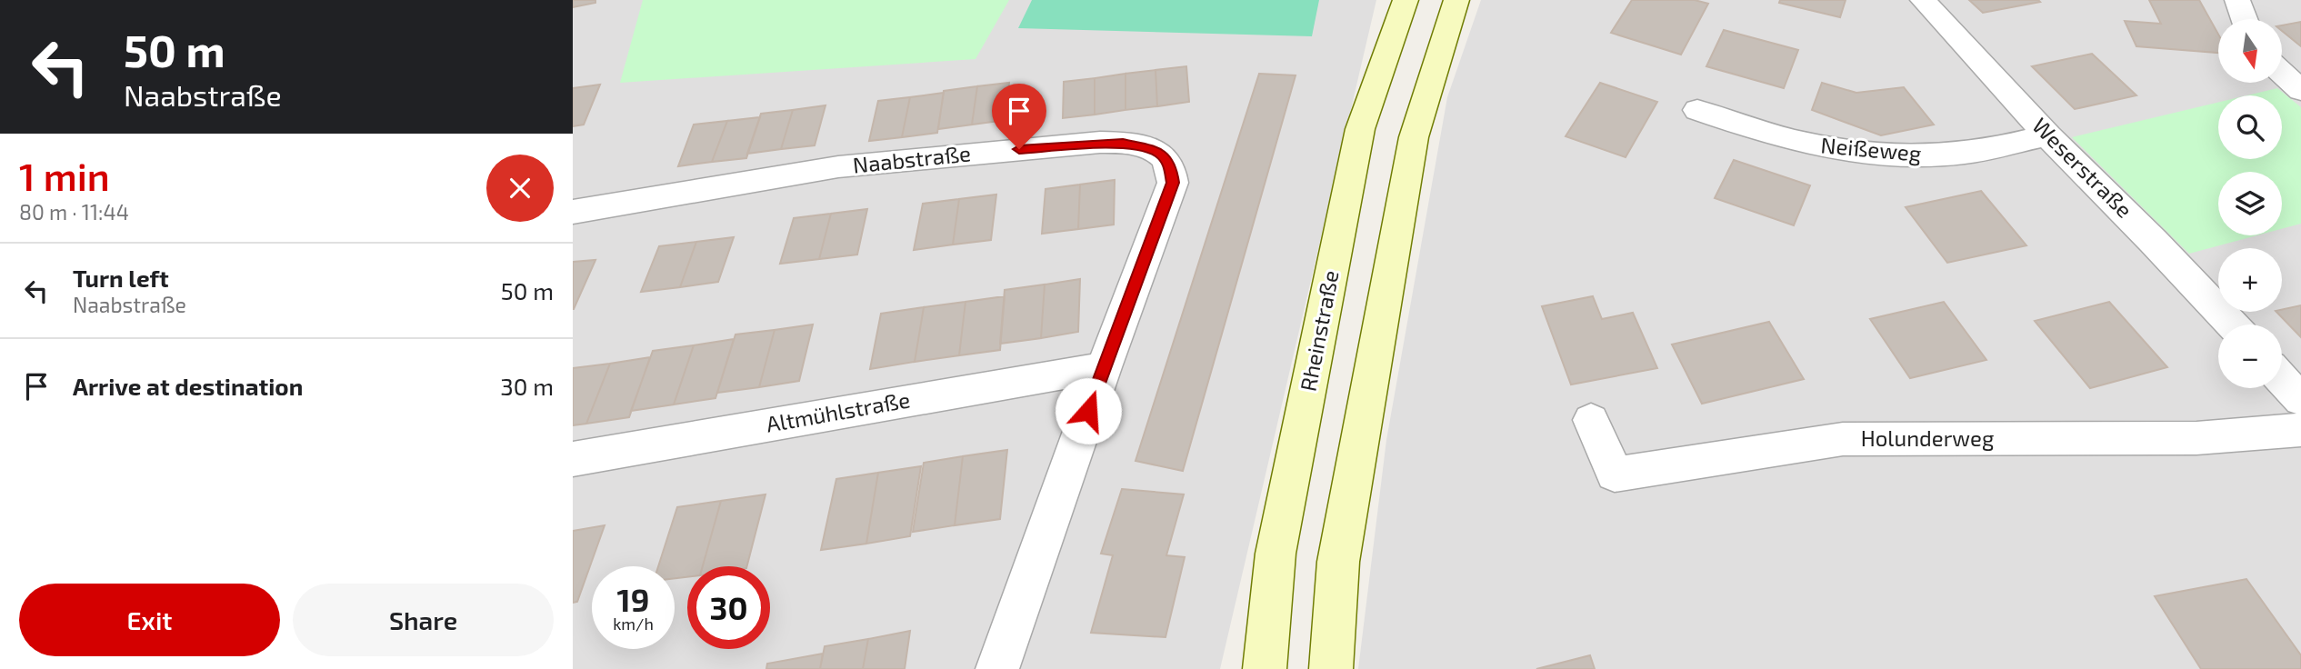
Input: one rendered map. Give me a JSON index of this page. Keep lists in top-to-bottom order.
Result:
{
  "streets": {
    "street": [
      "Neißeweg",
      "Naabstraße",
      "Weserstraße",
      "Rheinstraße",
      "Altmühlstraße",
      "Holunderweg"
    ]
  },
  "crossings": [
    ["Neißeweg", "Weserstraße"],
    ["Naabstraße", "Altmühlstraße"]
  ],
  "north": "bottom",
  "page": {
    "turn": ["50 m", "Naabstraße"],
    "map_buttons": ["+", "−"],
    "heading": ["1 min", "80 m · 11:44"],
    "list": [
      {
        "name": "Turn left",
        "note": "Naabstraße",
        "value": "50 m"
      },
      {
        "name": "Arrive at destination",
        "value": "30 m"
      }
    ],
    "speed": "19 km/h",
    "limit": "30",
    "buttons": ["Exit", "Share"]
  }
}
